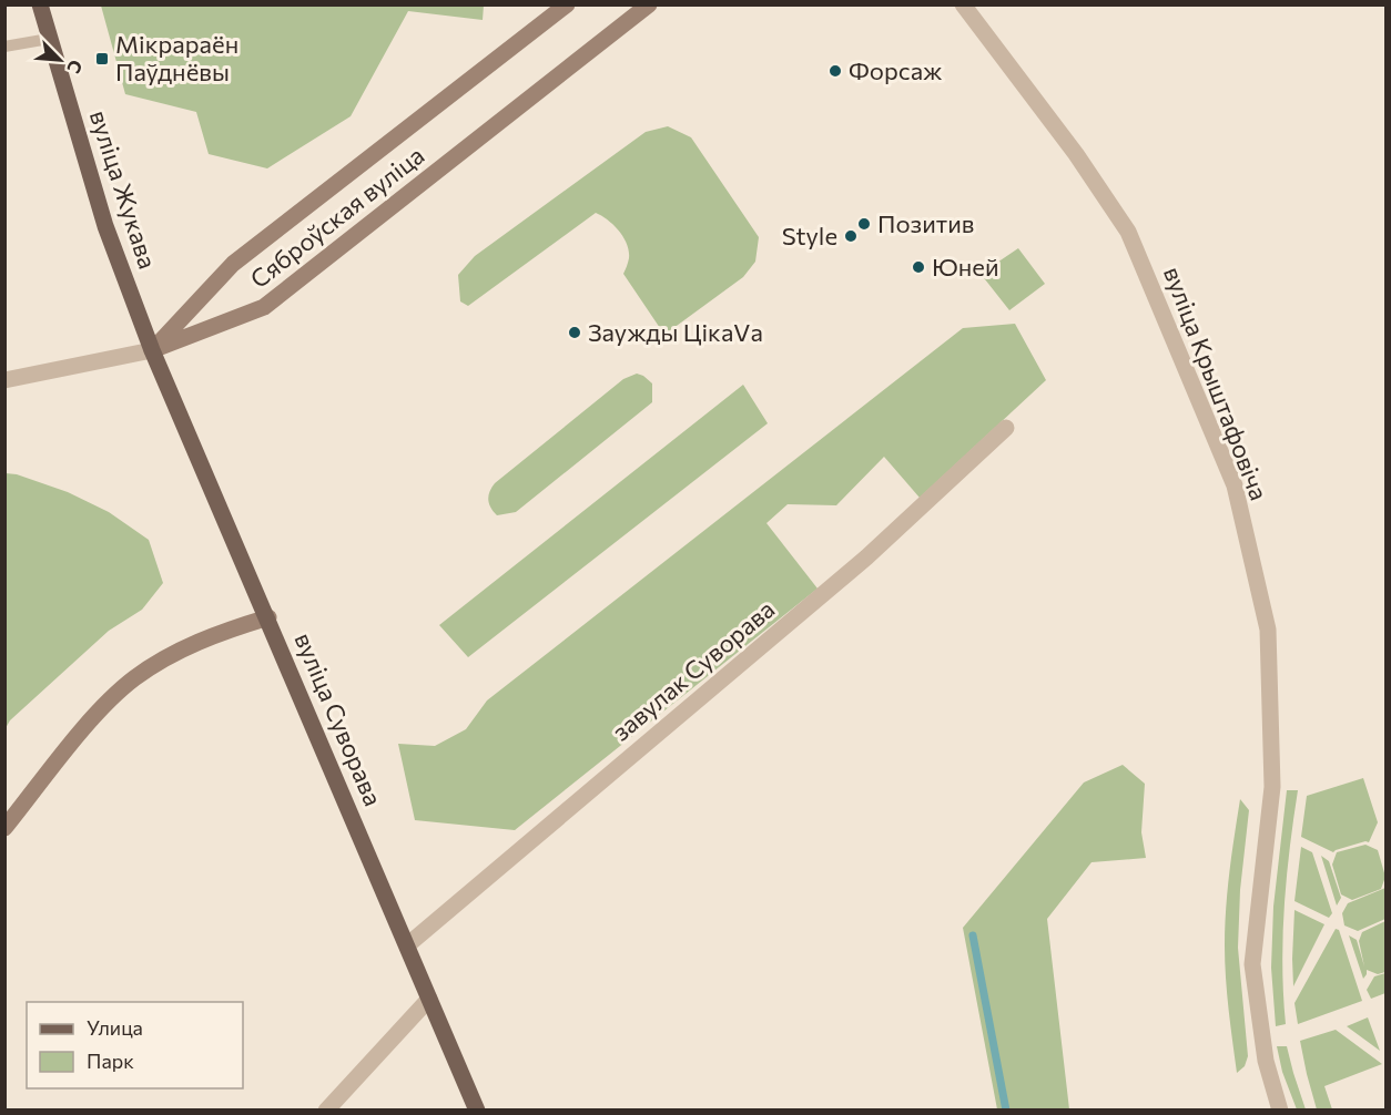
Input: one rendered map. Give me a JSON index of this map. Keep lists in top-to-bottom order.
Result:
{
  "streets": {
    "main road": ["вуліца Жукава", "Сяброўская вуліца", "вуліца Суворава"],
    "street": ["вуліца Крыштафовіча", "завулак Суворава"]
  },
  "crossings": [
    ["вуліца Жукава", "Сяброўская вуліца"],
    ["вуліца Жукава", "вуліца Суворава"],
    ["Сяброўская вуліца", "вуліца Суворава"],
    ["завулак Суворава", "вуліца Суворава"]
  ],
  "places": {
    "transit": ["Мікрараён Паўднёвы"],
    "other": [
      "Форсаж",
      "Позитив",
      "Style",
      "Юней",
      "Заужды ЦікаVа"
    ]
  },
  "legend": ["Улица", "Парк"],
  "north": "bottom right"
}
